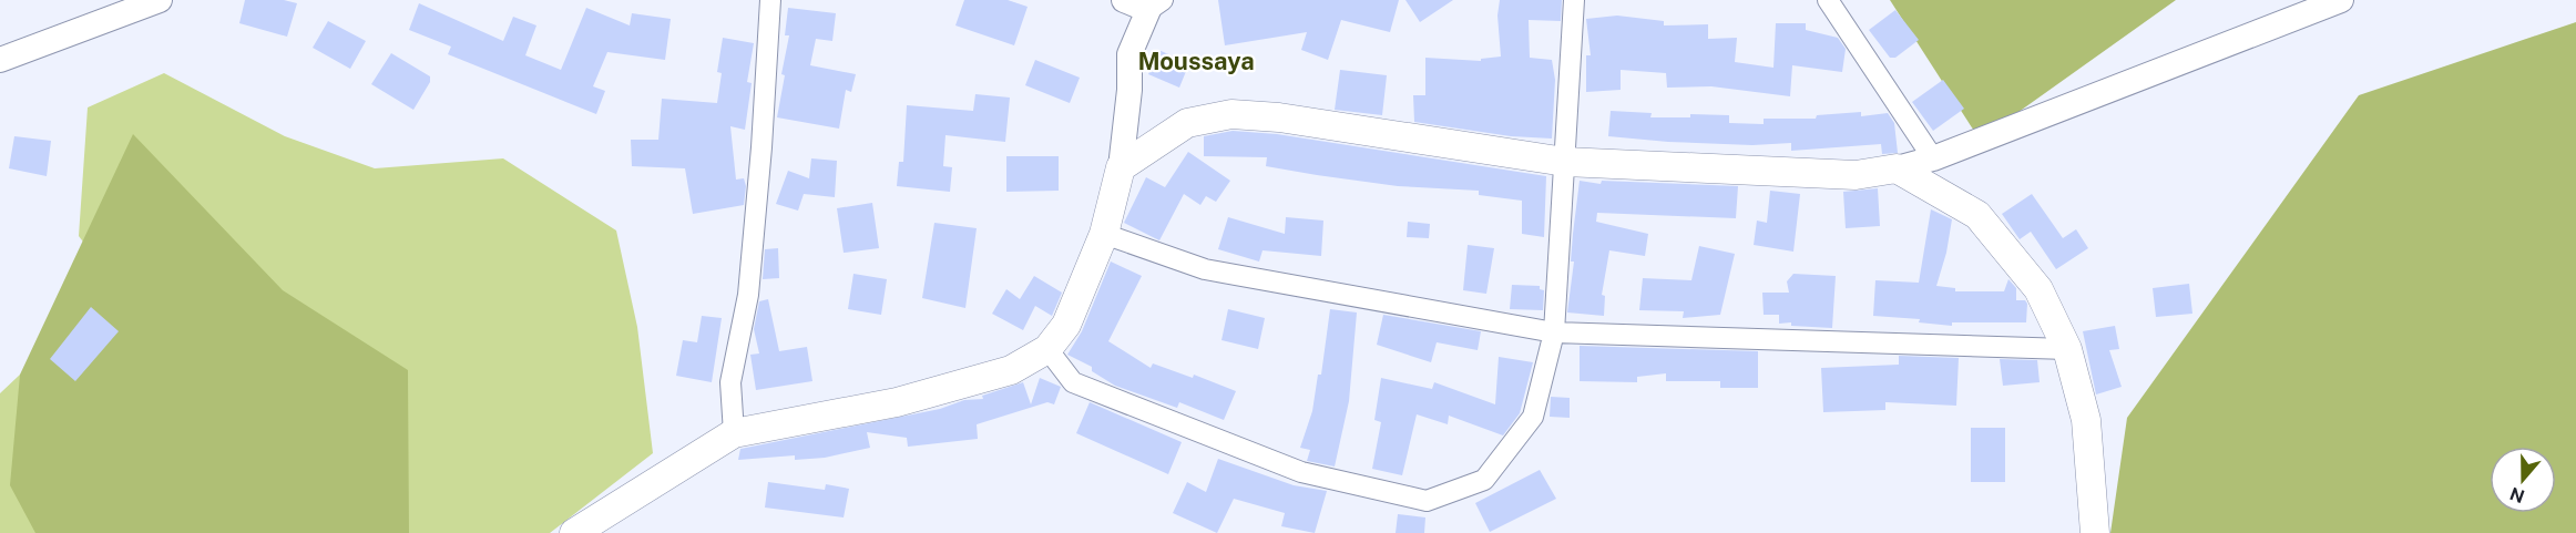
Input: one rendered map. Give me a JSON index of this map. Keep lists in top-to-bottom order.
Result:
{
  "districts": ["Moussaya"],
  "north": "bottom"
}
